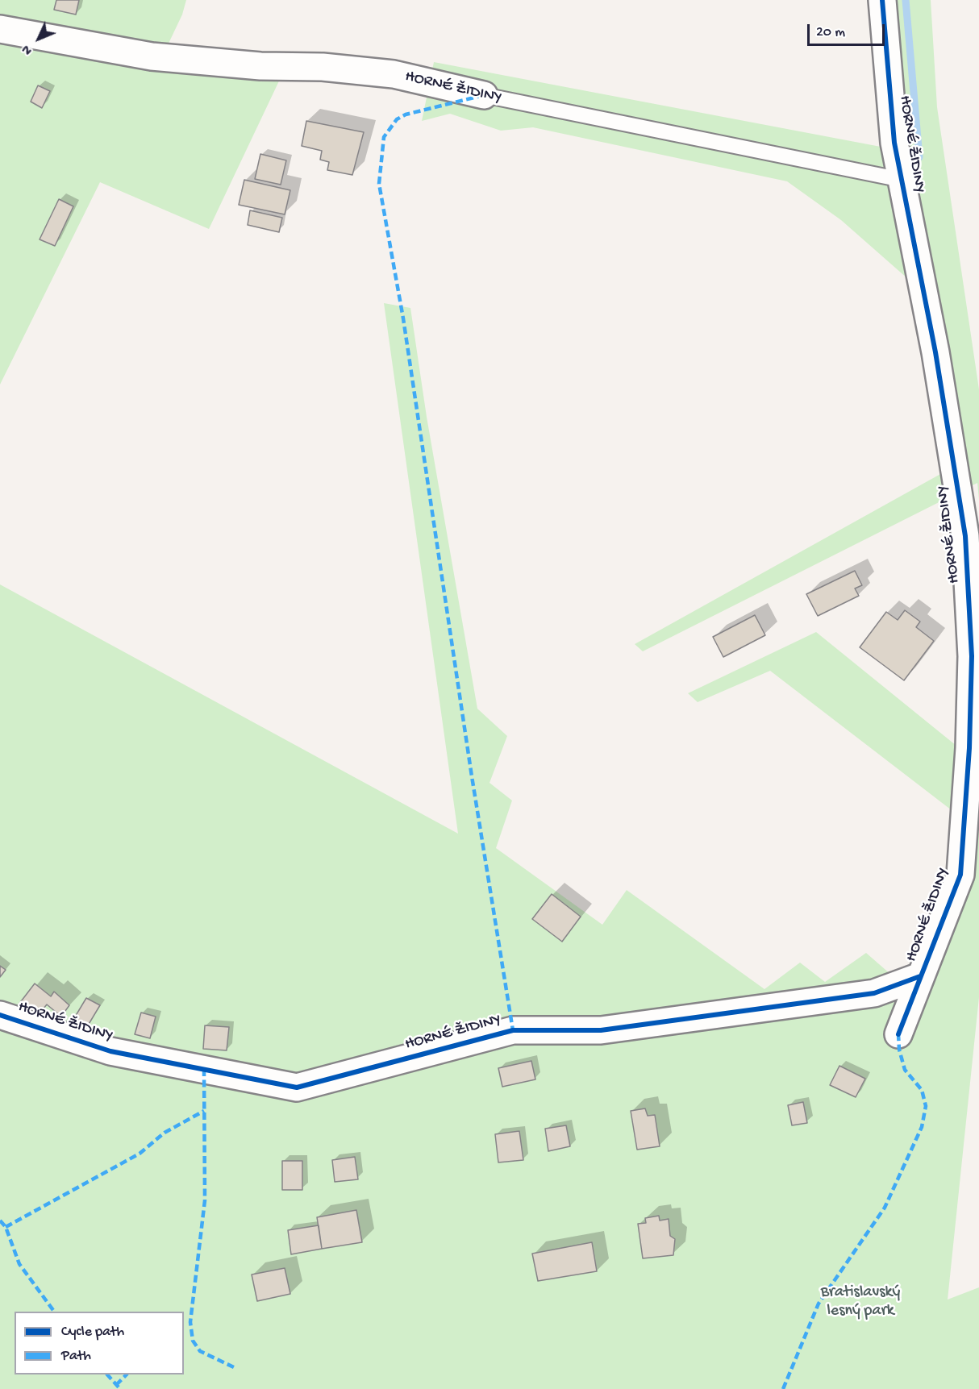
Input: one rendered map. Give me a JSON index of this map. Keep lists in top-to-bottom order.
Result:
{
  "streets": {
    "street": ["HORNÉ ŽIDINY"]
  },
  "parks": ["Bratislavský lesný park"],
  "legend": ["Cycle path", "Path"],
  "scale_bar": "20 m",
  "north": "bottom left"
}
